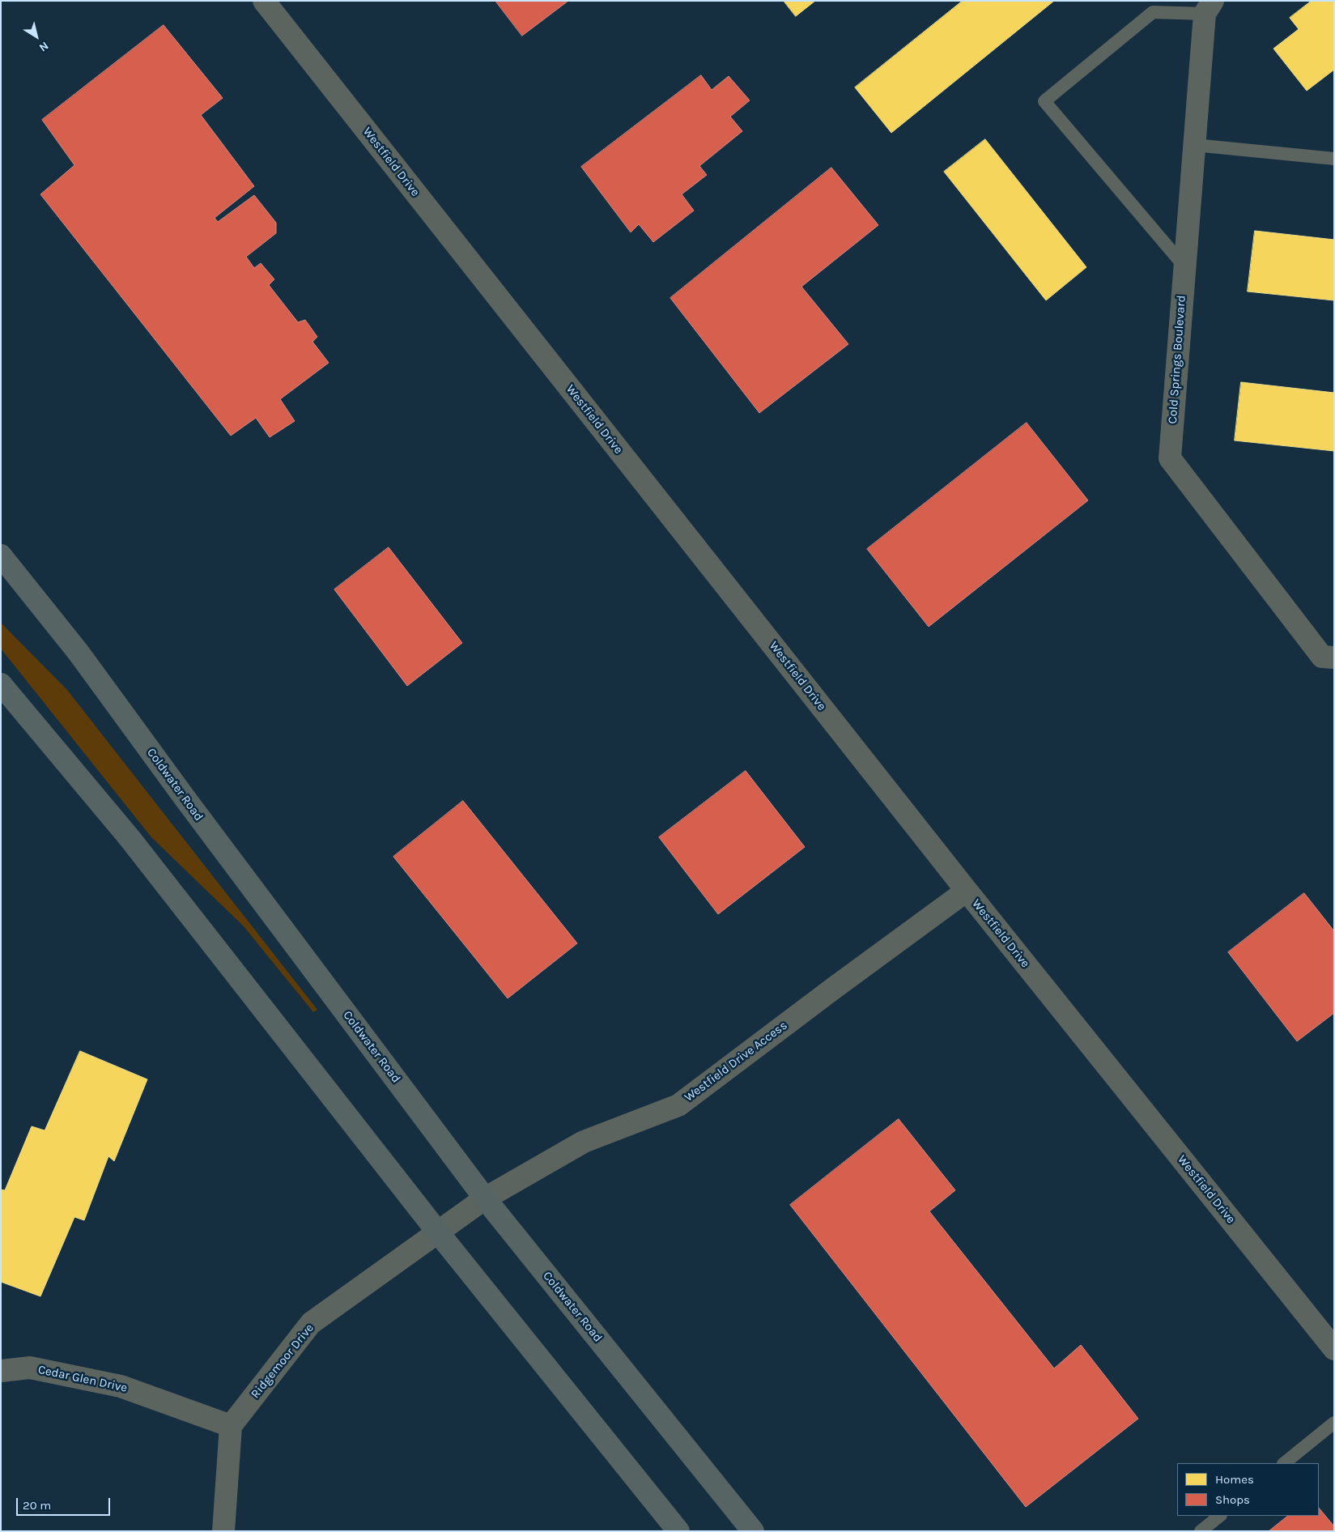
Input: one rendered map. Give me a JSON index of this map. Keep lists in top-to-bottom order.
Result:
{
  "streets": {
    "main road": ["Coldwater Road"],
    "street": [
      "Westfield Drive",
      "Cold Springs Boulevard",
      "Westfield Drive Access",
      "Ridgemoor Drive",
      "Cedar Glen Drive"
    ]
  },
  "crossings": [
    ["Westfield Drive", "Westfield Drive Access"],
    ["Coldwater Road", "Westfield Drive Access"],
    ["Coldwater Road", "Ridgemoor Drive"],
    ["Westfield Drive Access", "Ridgemoor Drive"],
    ["Ridgemoor Drive", "Cedar Glen Drive"]
  ],
  "legend": ["Homes", "Shops"],
  "scale_bar": "20 m",
  "north": "bottom right"
}
